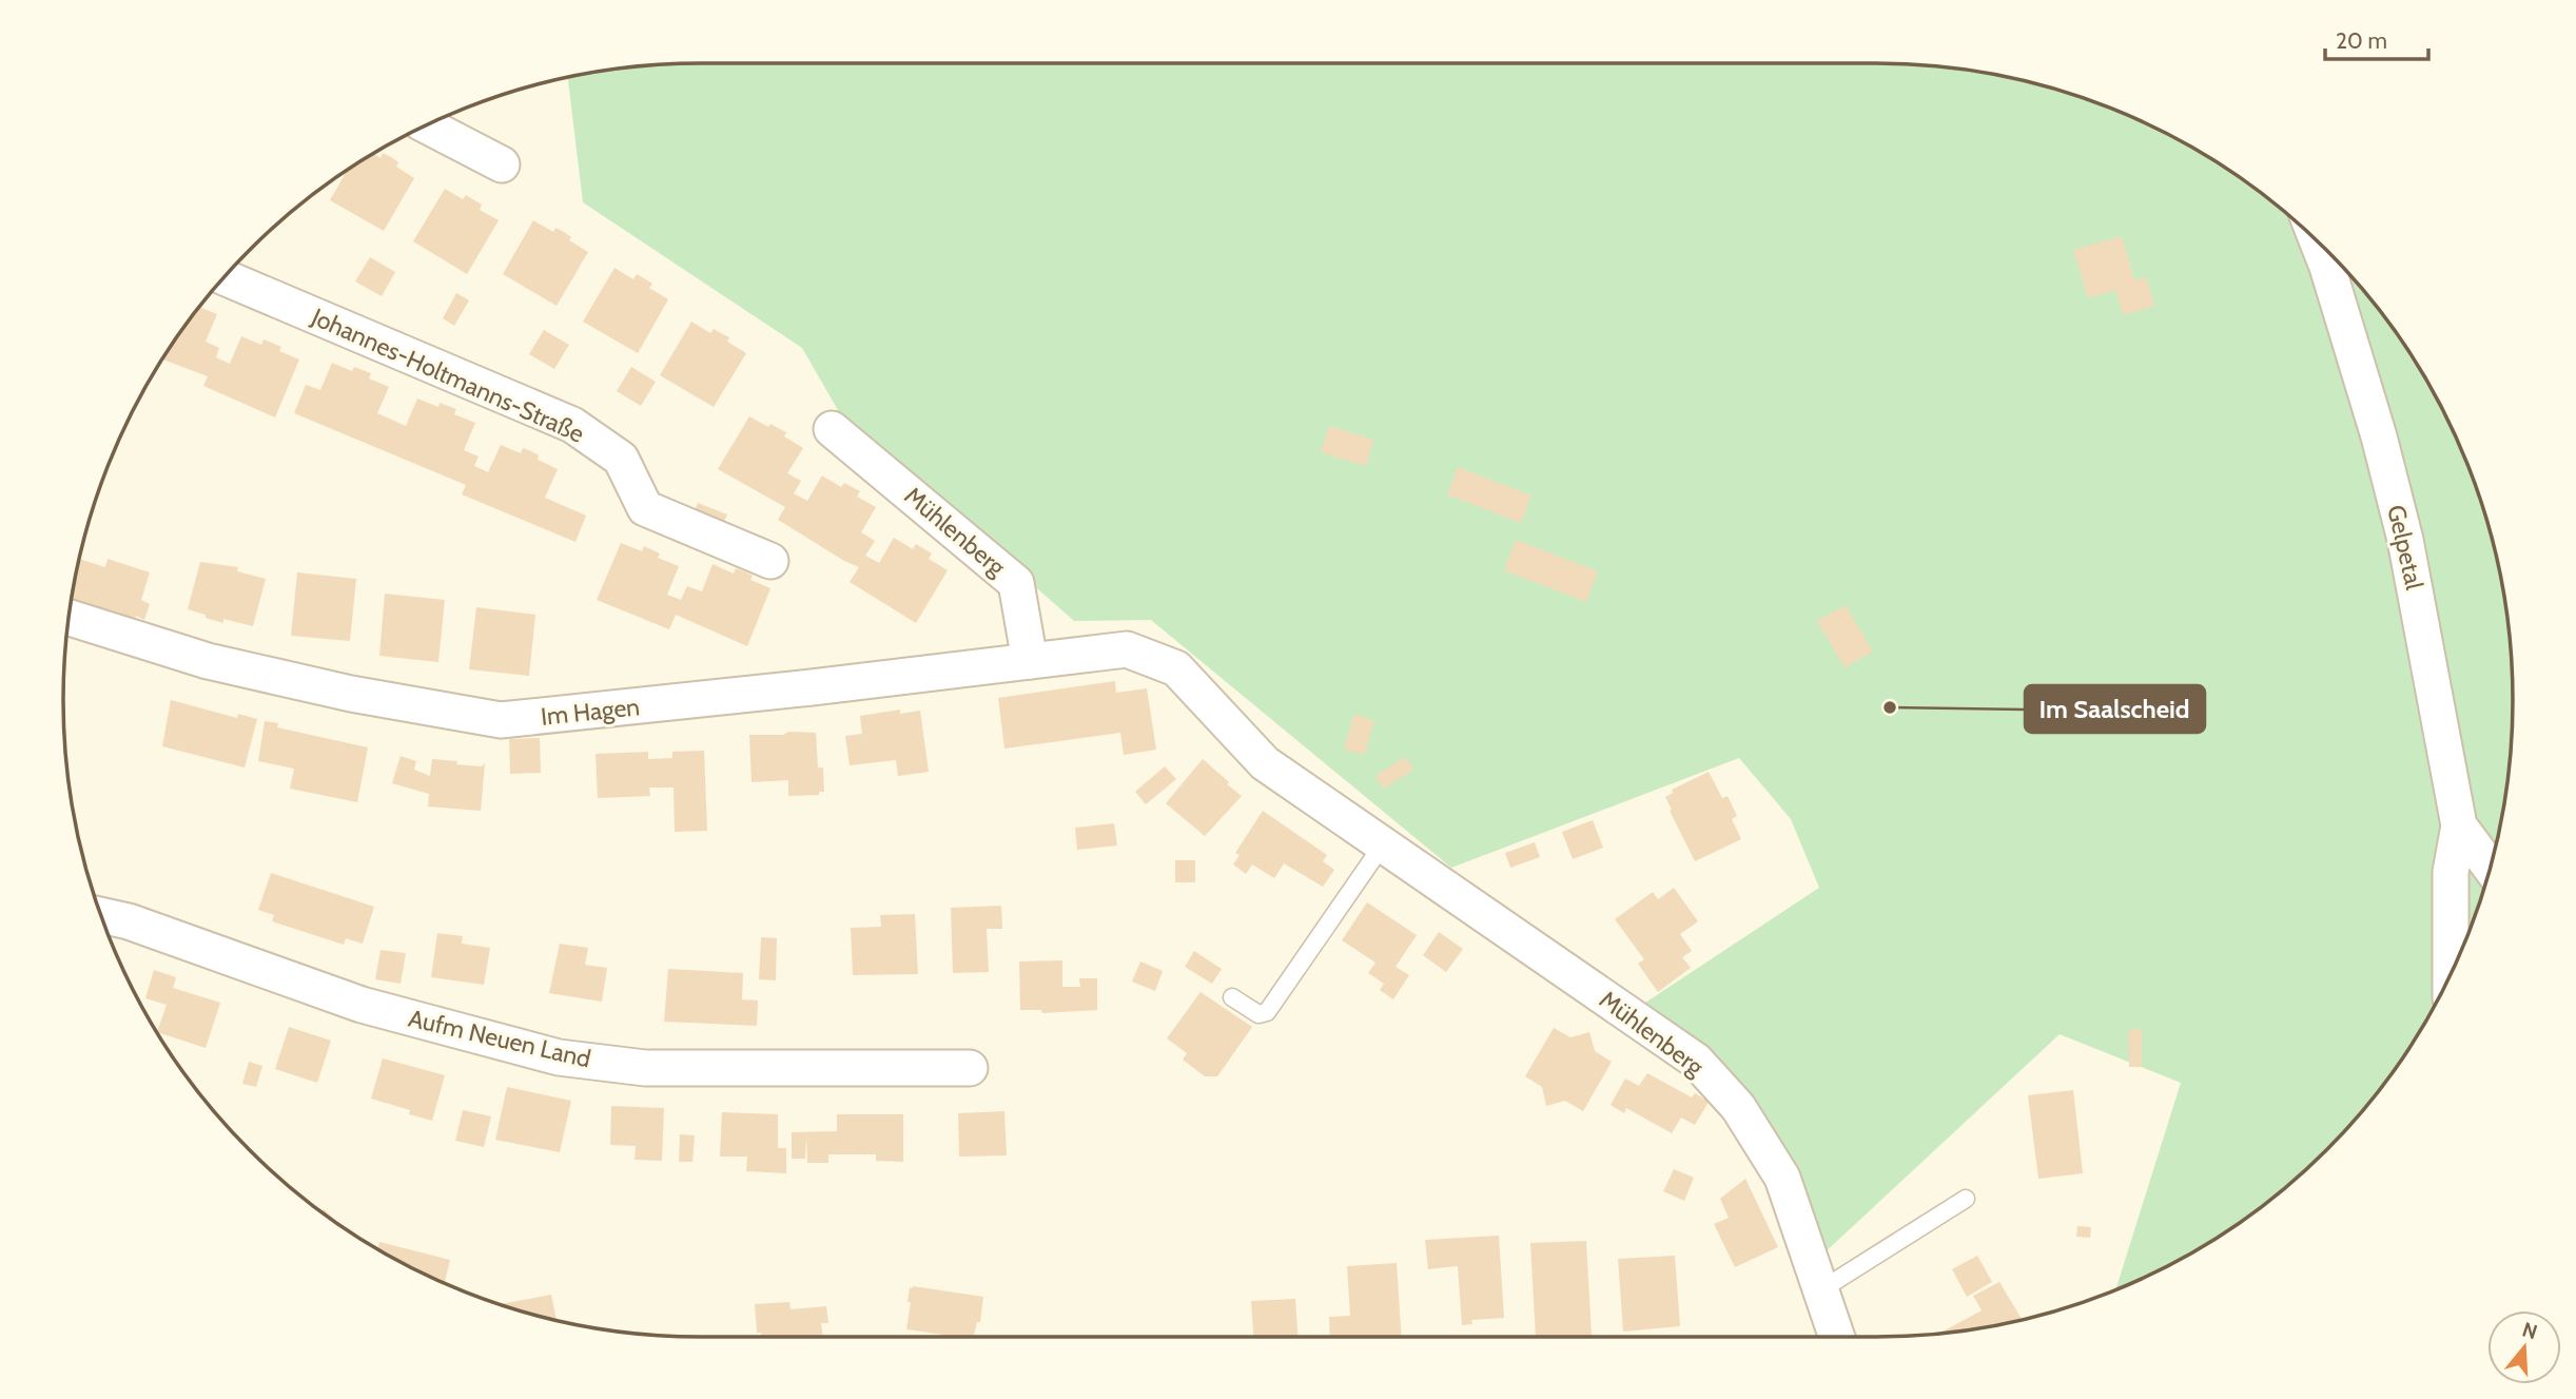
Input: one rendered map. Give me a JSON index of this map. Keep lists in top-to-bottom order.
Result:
{
  "streets": {
    "street": [
      "Johannes-Holtmanns-Straße",
      "Mühlenberg",
      "Gelpetal",
      "Im Hagen",
      "Aufm Neuen Land"
    ]
  },
  "crossings": [
    ["Mühlenberg", "Im Hagen"]
  ],
  "places": ["Im Saalscheid"],
  "scale_bar": "20 m",
  "north": "top"
}
